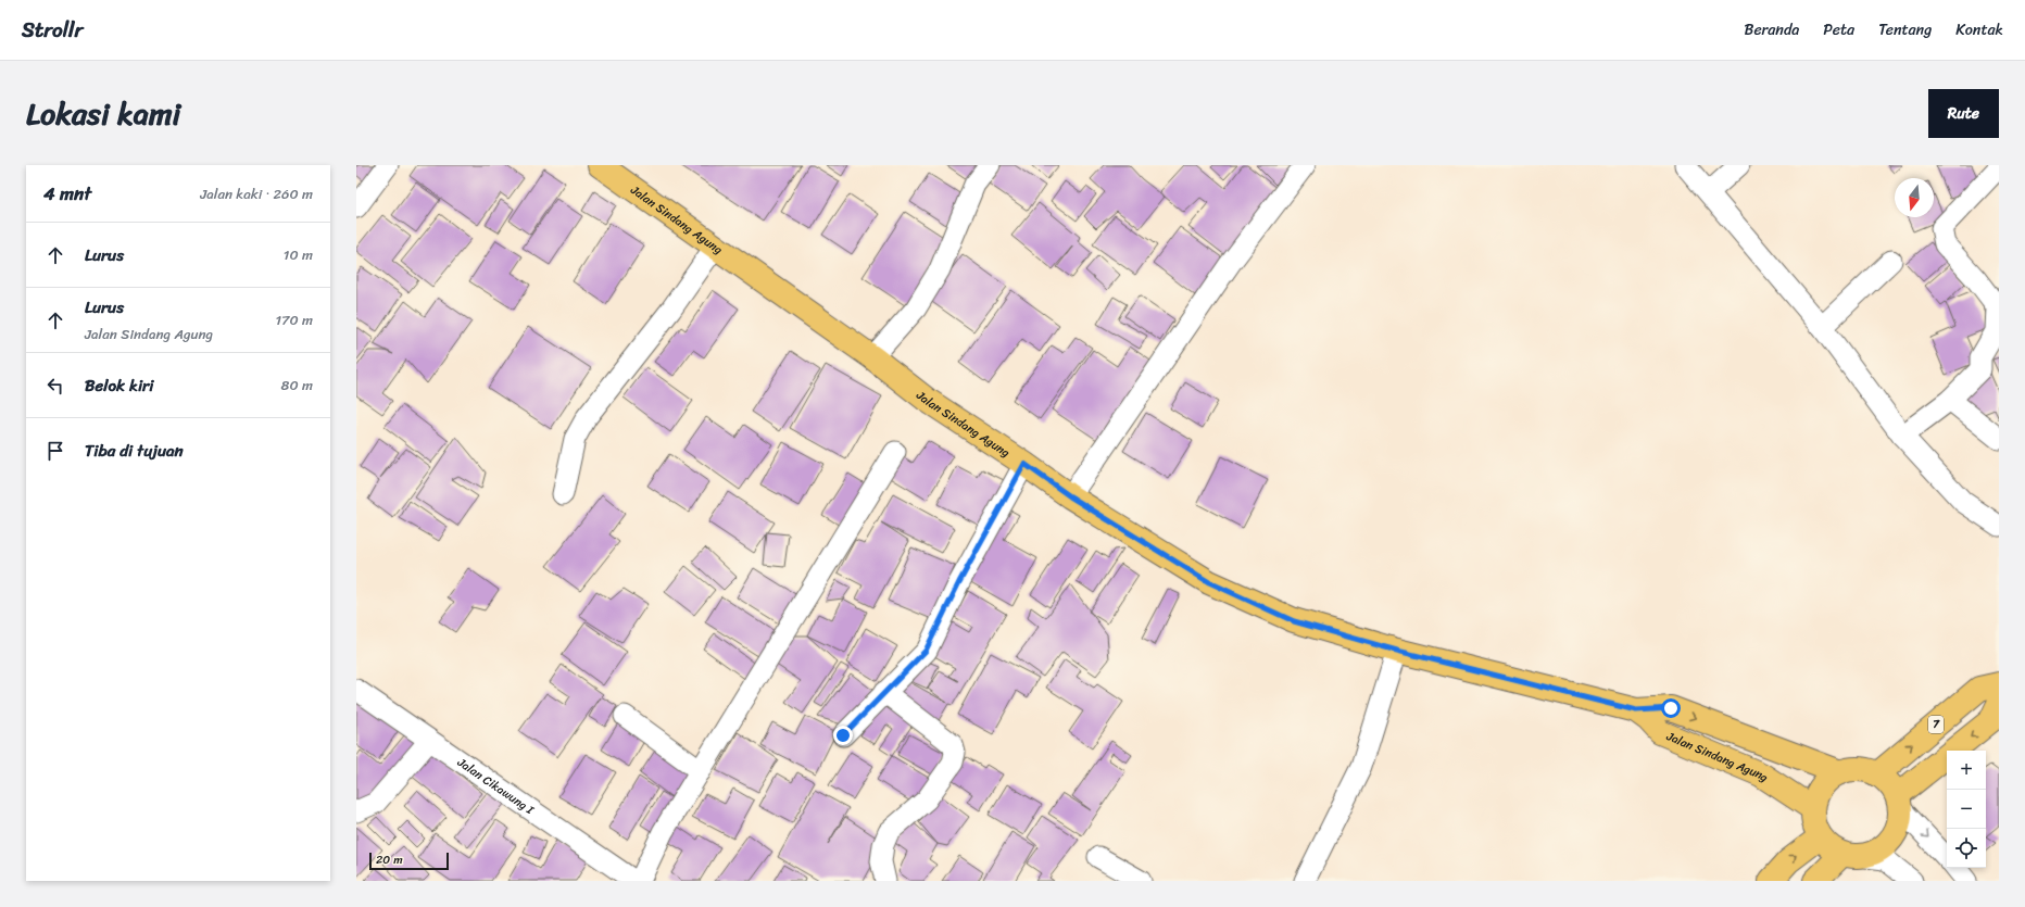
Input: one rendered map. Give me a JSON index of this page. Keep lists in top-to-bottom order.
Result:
{
  "streets": {
    "main road": ["Jalan Sindang Agung", "7"],
    "street": ["Jalan Cikawung I"]
  },
  "crossings": [
    ["Jalan Sindang Agung", "7"]
  ],
  "scale_bar": "20 m",
  "north": "bottom",
  "page": {
    "header": "Strollr",
    "nav": [
      "Beranda",
      "Peta",
      "Tentang",
      "Kontak"
    ],
    "title": "Lokasi kami",
    "buttons": "Rute",
    "heading": ["4 mnt", "Jalan kaki · 260 m"],
    "list": [
      ["Lurus", "10 m"],
      ["Lurus", "Jalan Sindang Agung", "170 m"],
      ["Belok kiri", "80 m"],
      "Tiba di tujuan"
    ],
    "map_buttons": ["+", "−"],
    "scale": "20 m"
  }
}
